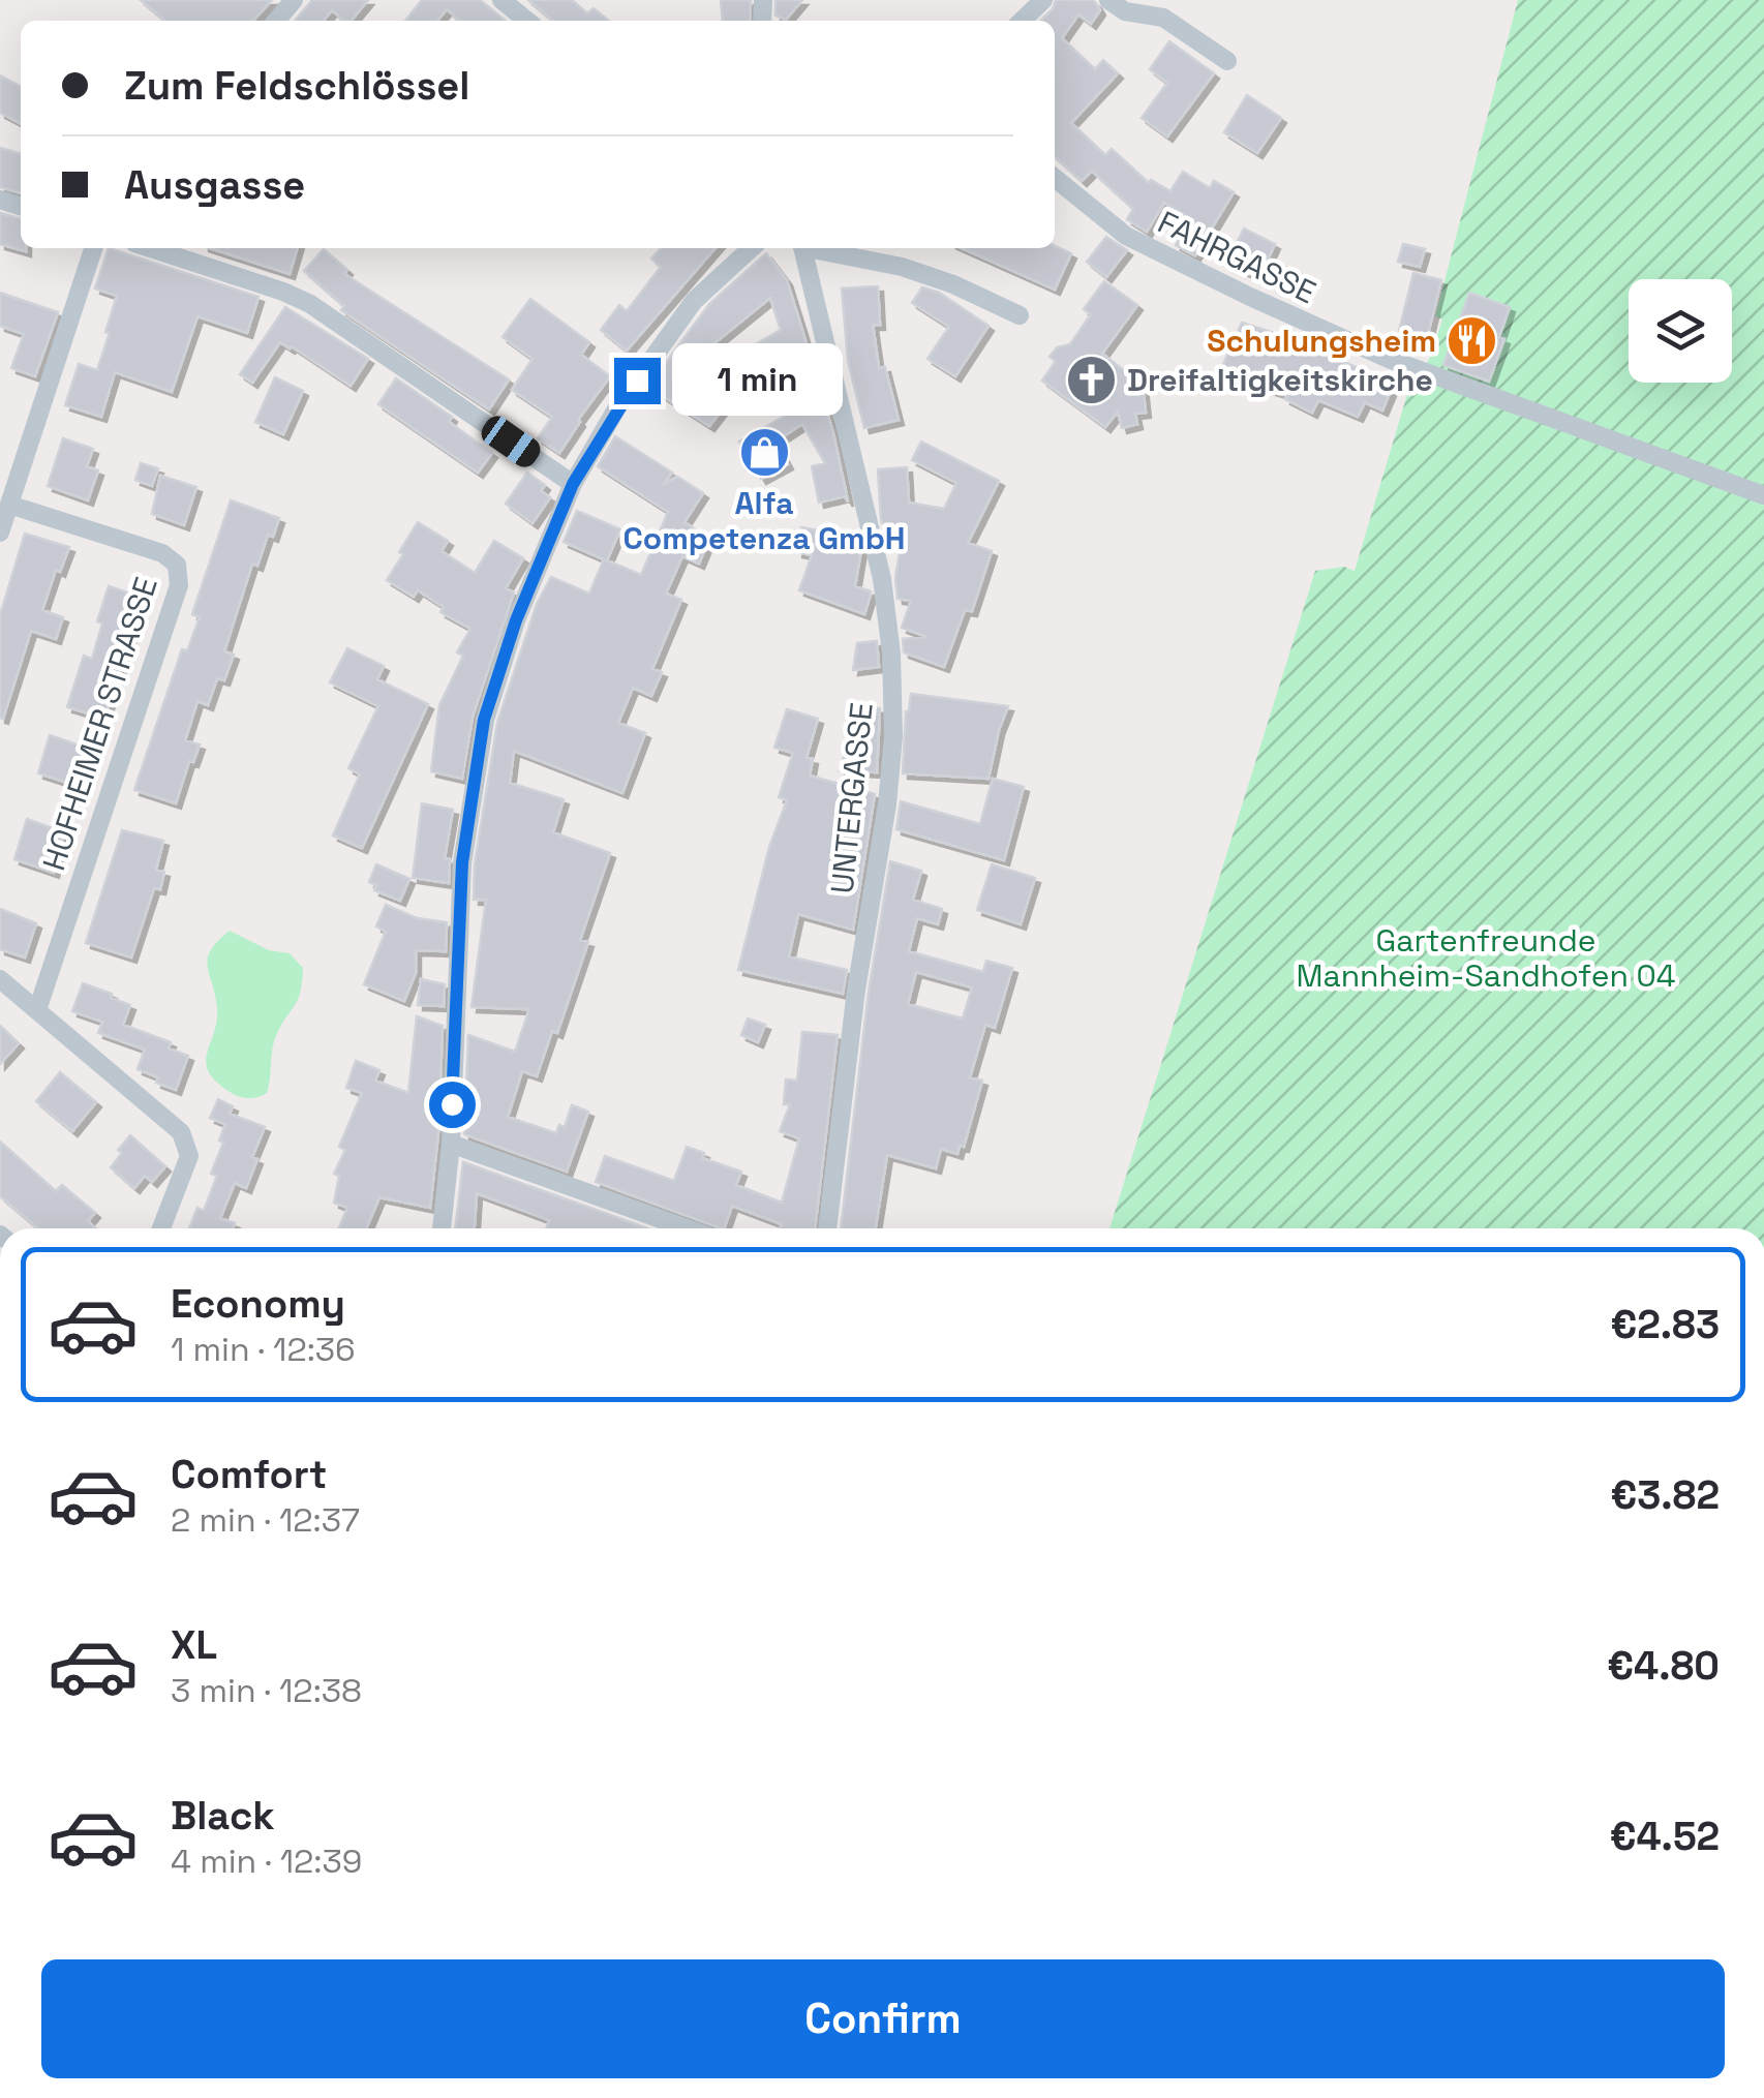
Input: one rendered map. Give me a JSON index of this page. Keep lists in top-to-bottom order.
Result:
{
  "streets": {
    "street": ["FAHRGASSE", "HOFHEIMER STRASSE", "UNTERGASSE"]
  },
  "parks": ["Gartenfreunde Mannheim-Sandhofen 04"],
  "places": {
    "restaurant": ["Schulungsheim"],
    "church": ["Dreifaltigkeitskirche"],
    "shop": ["Alfa Competenza GmbH"]
  },
  "page": {
    "banner": ["Zum Feldschlössel", "Ausgasse"],
    "bubble": "1 min",
    "list": [
      {
        "name": "Economy",
        "note": "1 min · 12:36",
        "value": "€2.83"
      },
      {
        "name": "Comfort",
        "note": "2 min · 12:37",
        "value": "€3.82"
      },
      {
        "name": "XL",
        "note": "3 min · 12:38",
        "value": "€4.80"
      },
      {
        "name": "Black",
        "note": "4 min · 12:39",
        "value": "€4.52"
      }
    ],
    "buttons": "Confirm"
  }
}
